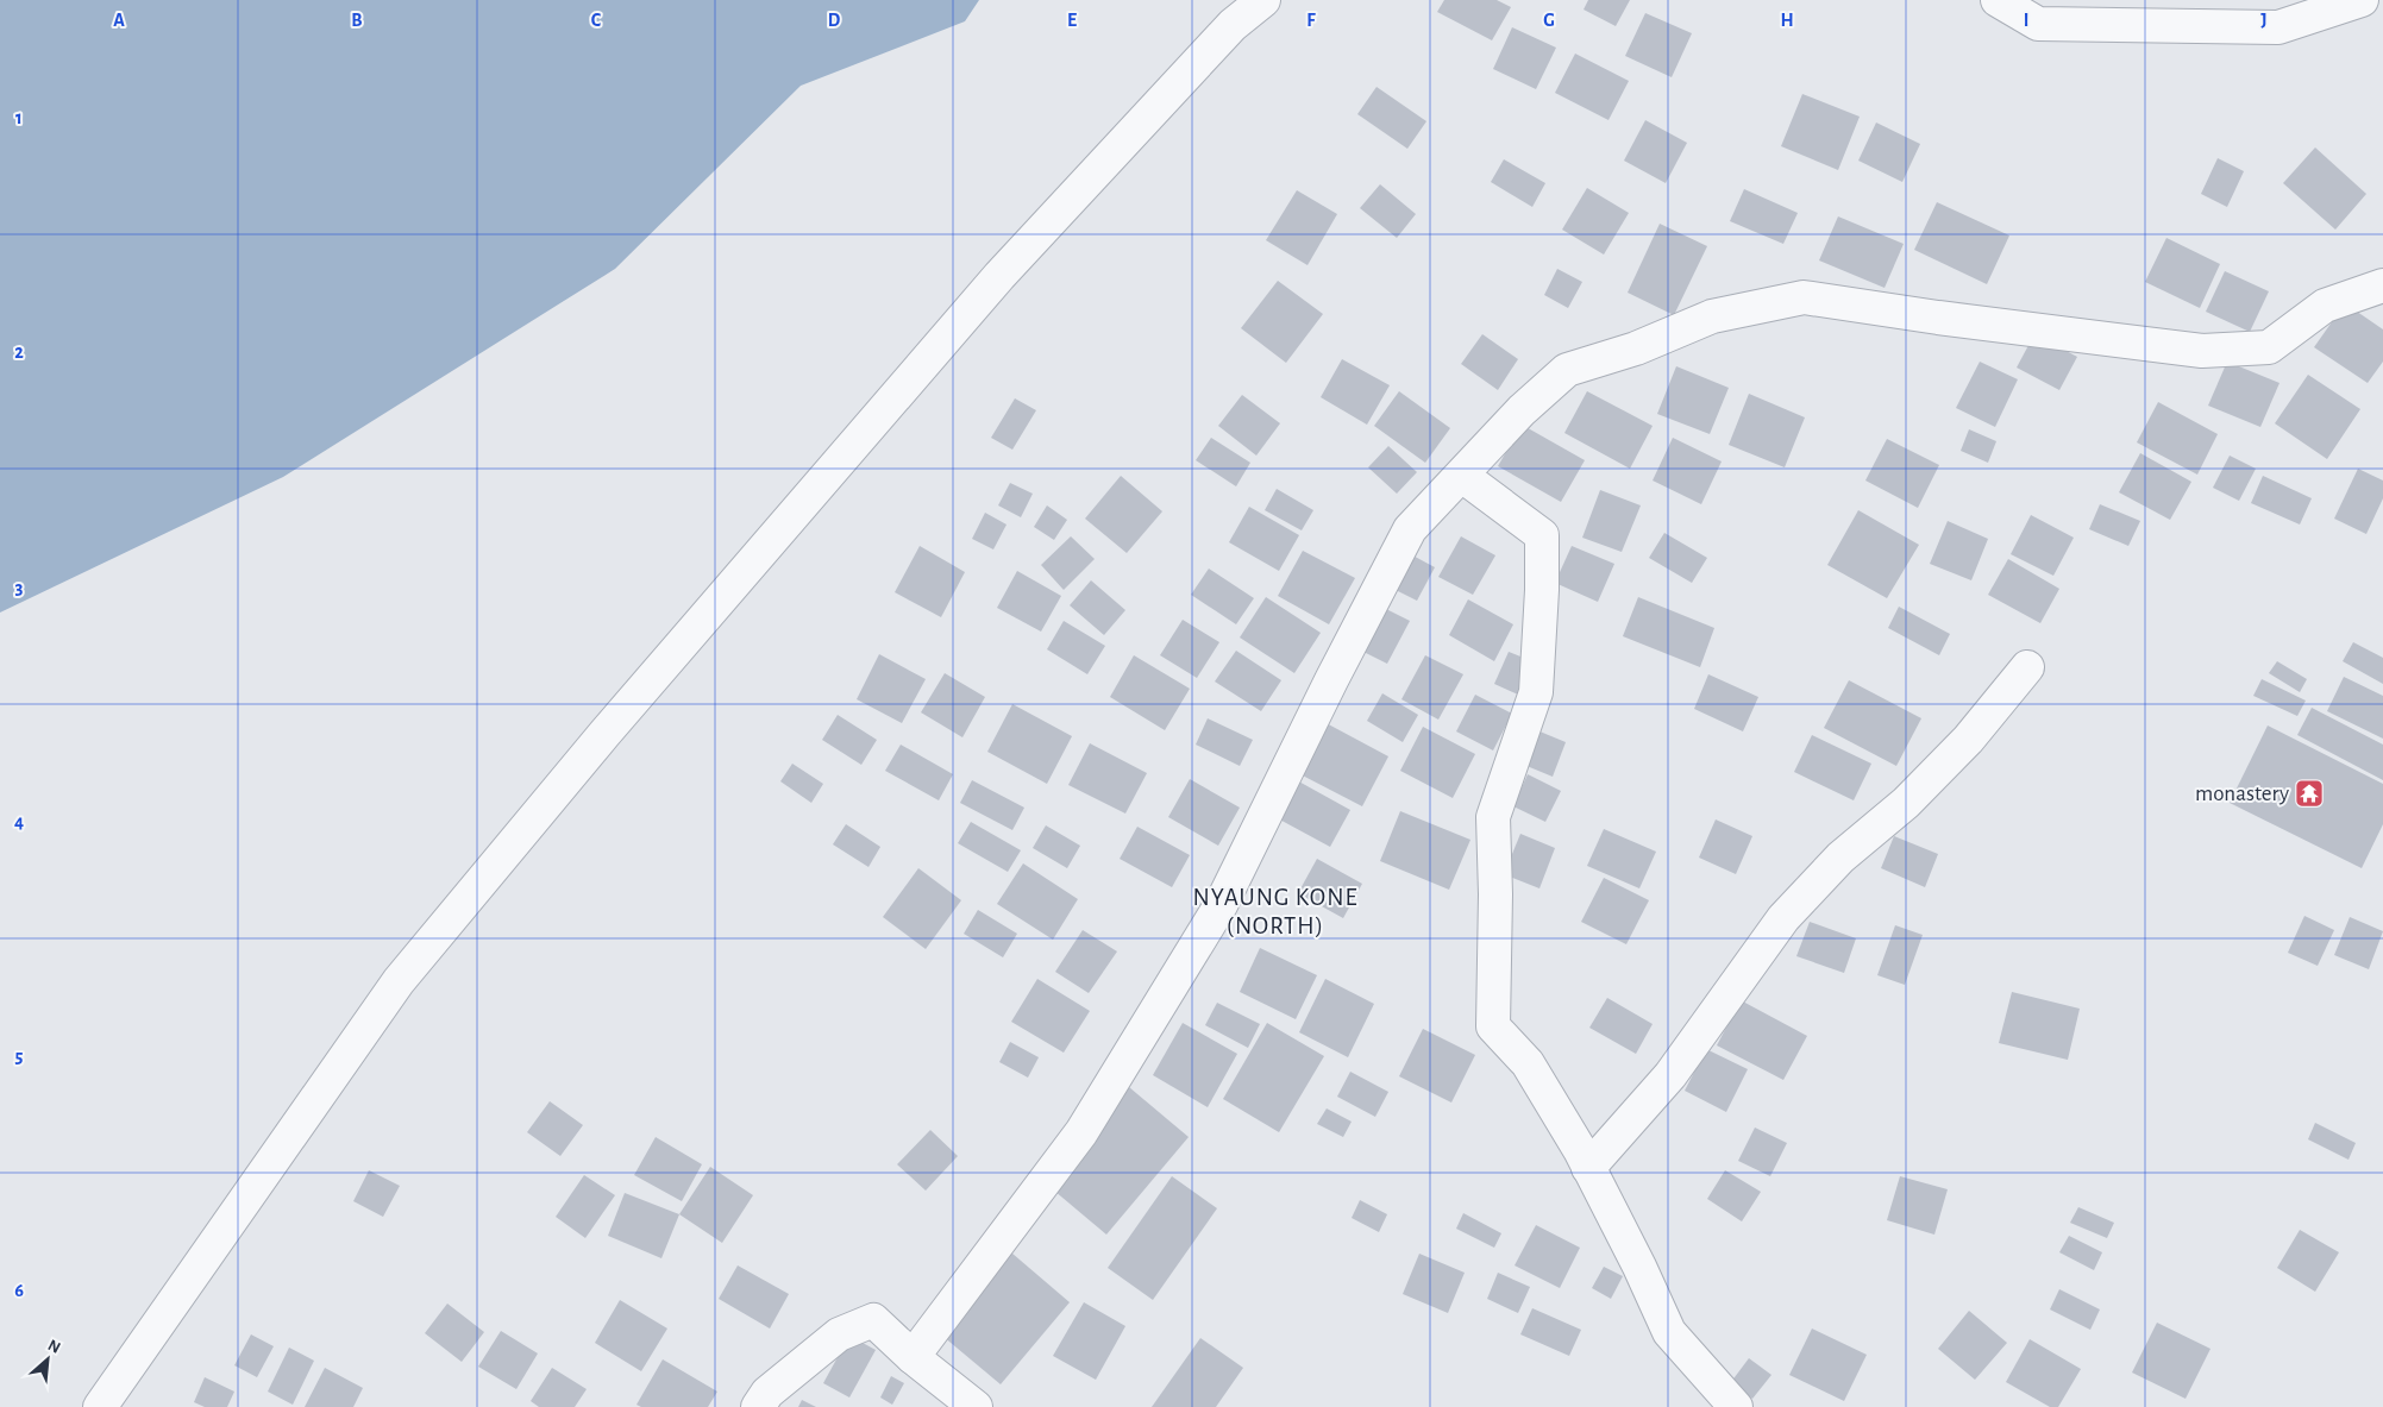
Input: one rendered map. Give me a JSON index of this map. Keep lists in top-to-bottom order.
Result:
{
  "districts": ["NYAUNG KONE (NORTH)"],
  "places": {
    "temple": ["monastery"]
  },
  "north": "top right",
  "grid": {
    "columns": [
      "A",
      "B",
      "C",
      "D",
      "E",
      "F",
      "G",
      "H",
      "I",
      "J"
    ],
    "rows": [
      "1",
      "2",
      "3",
      "4",
      "5",
      "6"
    ]
  }
}
